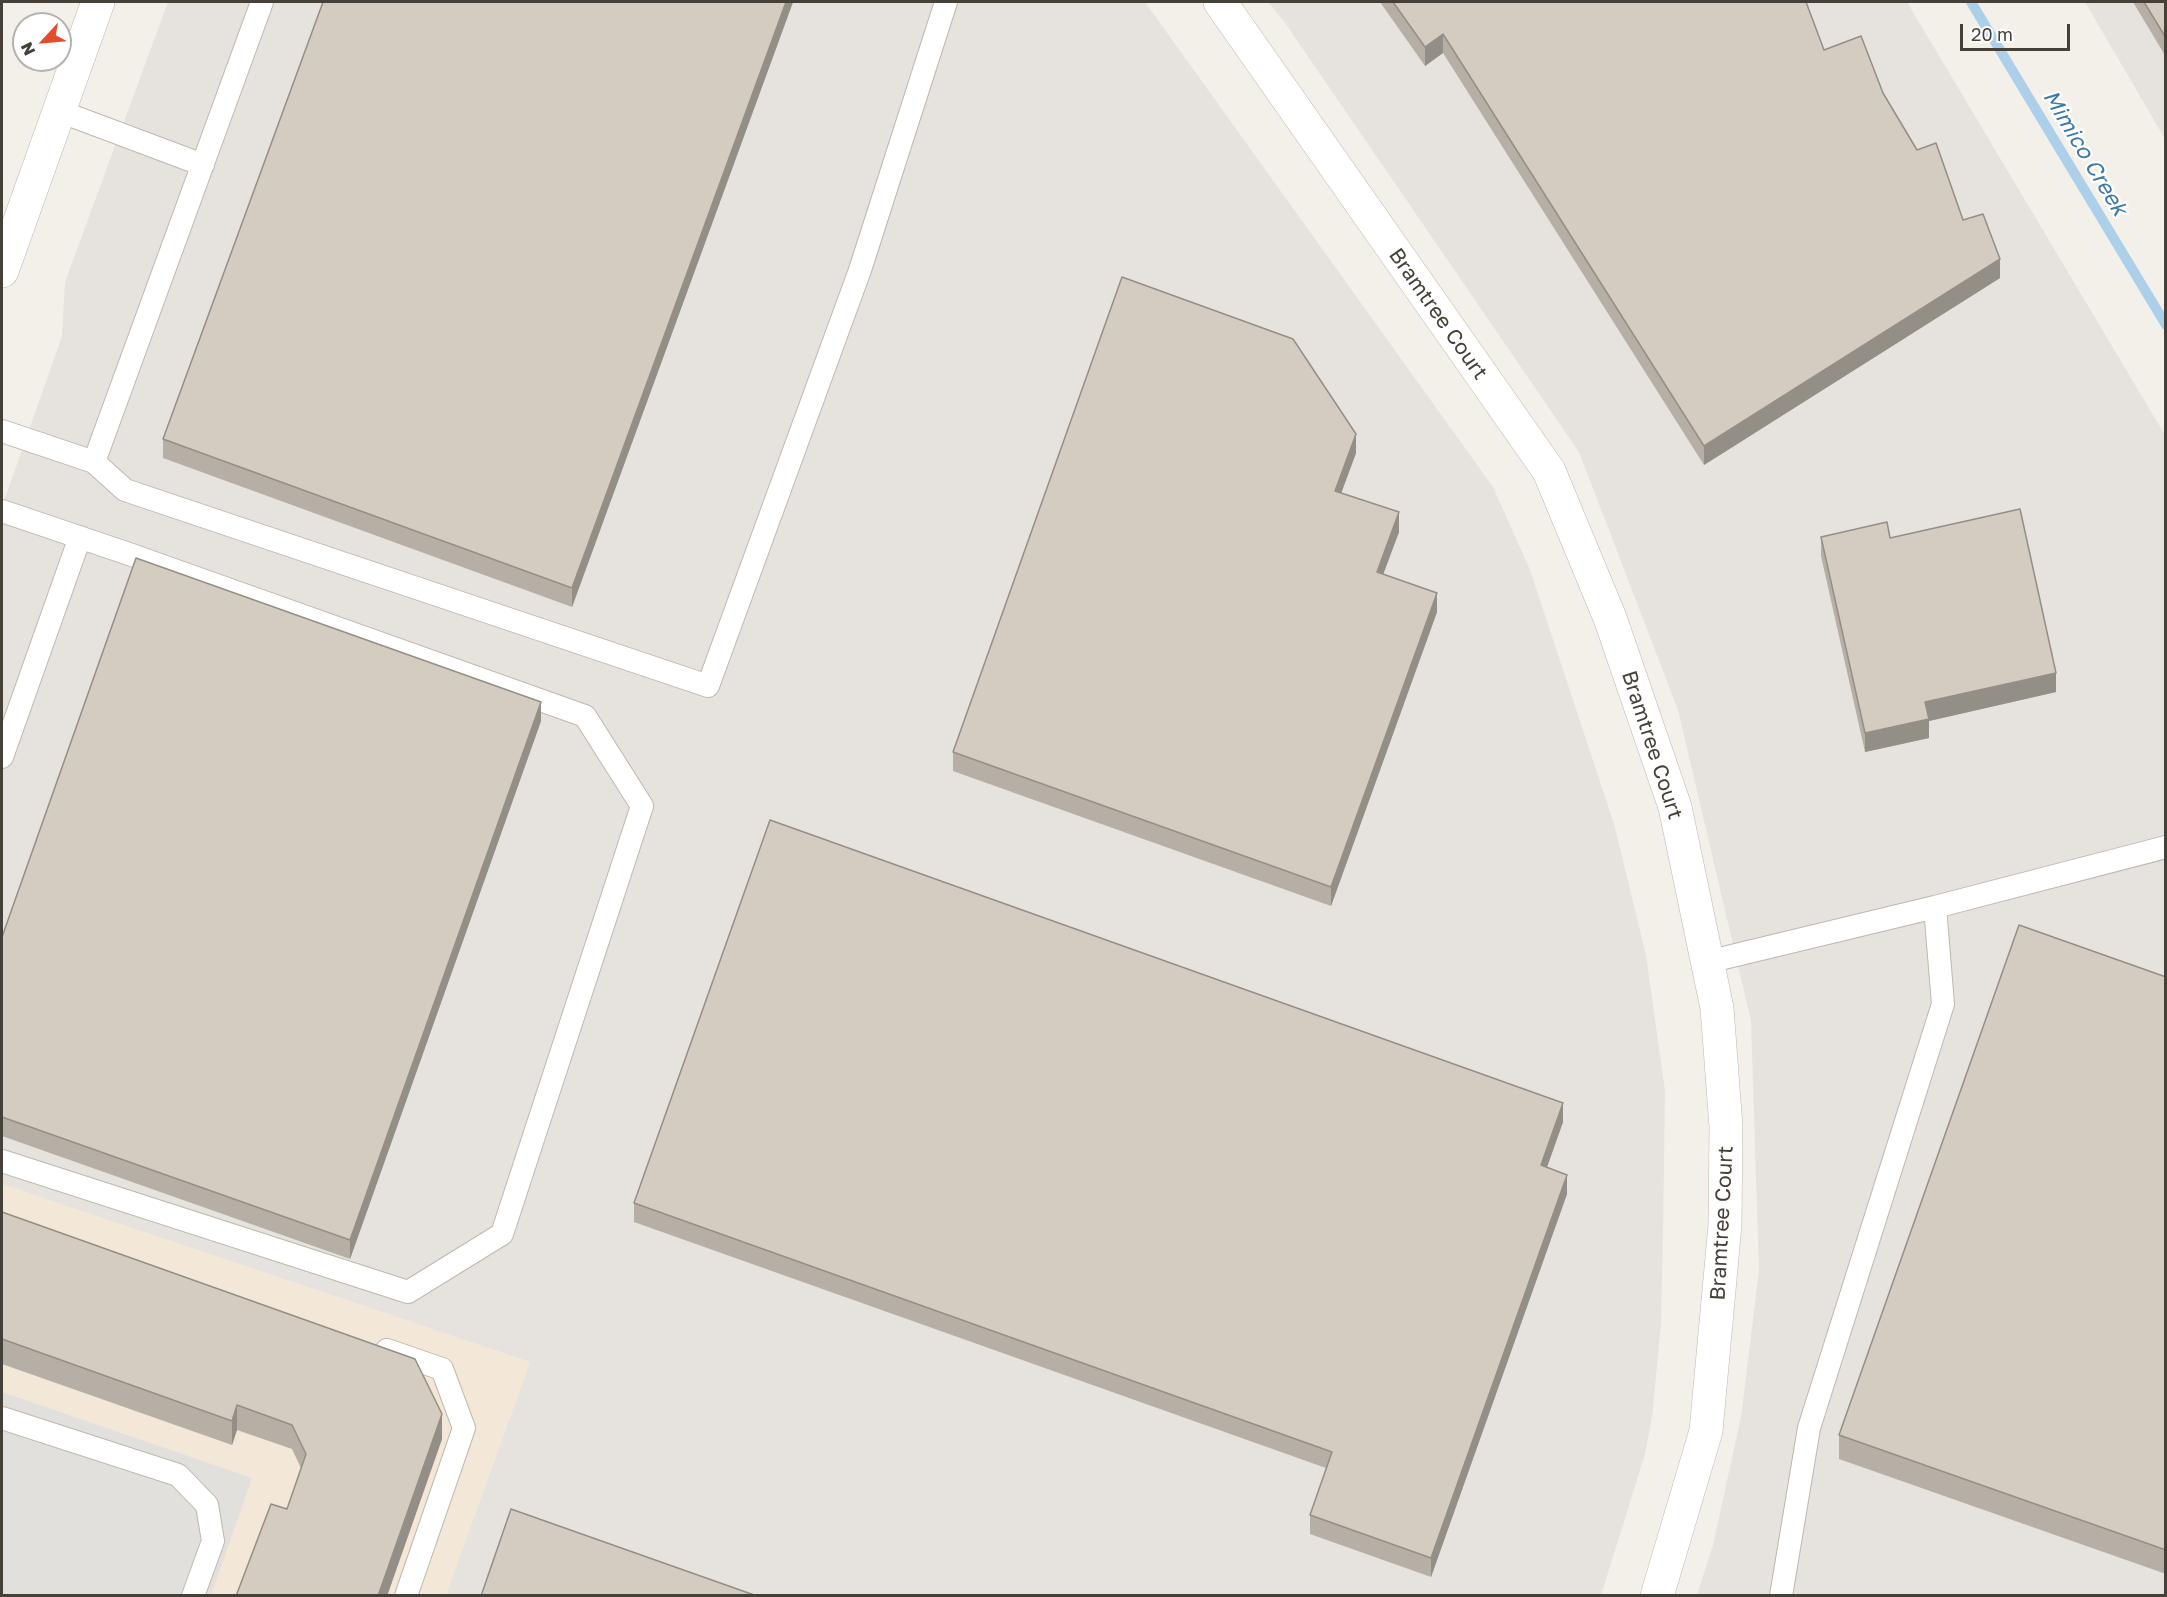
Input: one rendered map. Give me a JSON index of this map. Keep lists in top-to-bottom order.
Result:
{
  "streets": {
    "street": ["Bramtree Court"]
  },
  "water": ["Mimico Creek"],
  "scale_bar": "20 m",
  "north": "bottom left"
}
